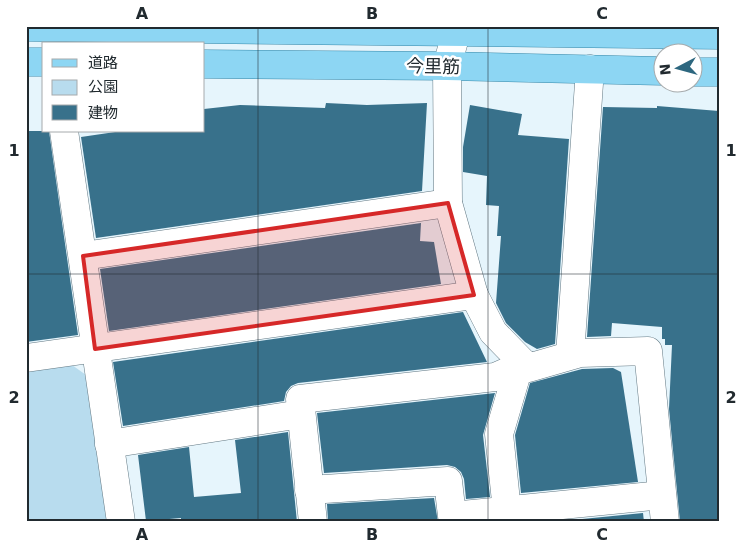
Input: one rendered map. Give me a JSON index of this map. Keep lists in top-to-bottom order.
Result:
{
  "streets": {
    "main road": ["今里筋"]
  },
  "legend": ["道路", "公園", "建物"],
  "north": "left",
  "grid": {
    "columns": ["A", "B", "C"],
    "rows": ["1", "2"]
  }
}
